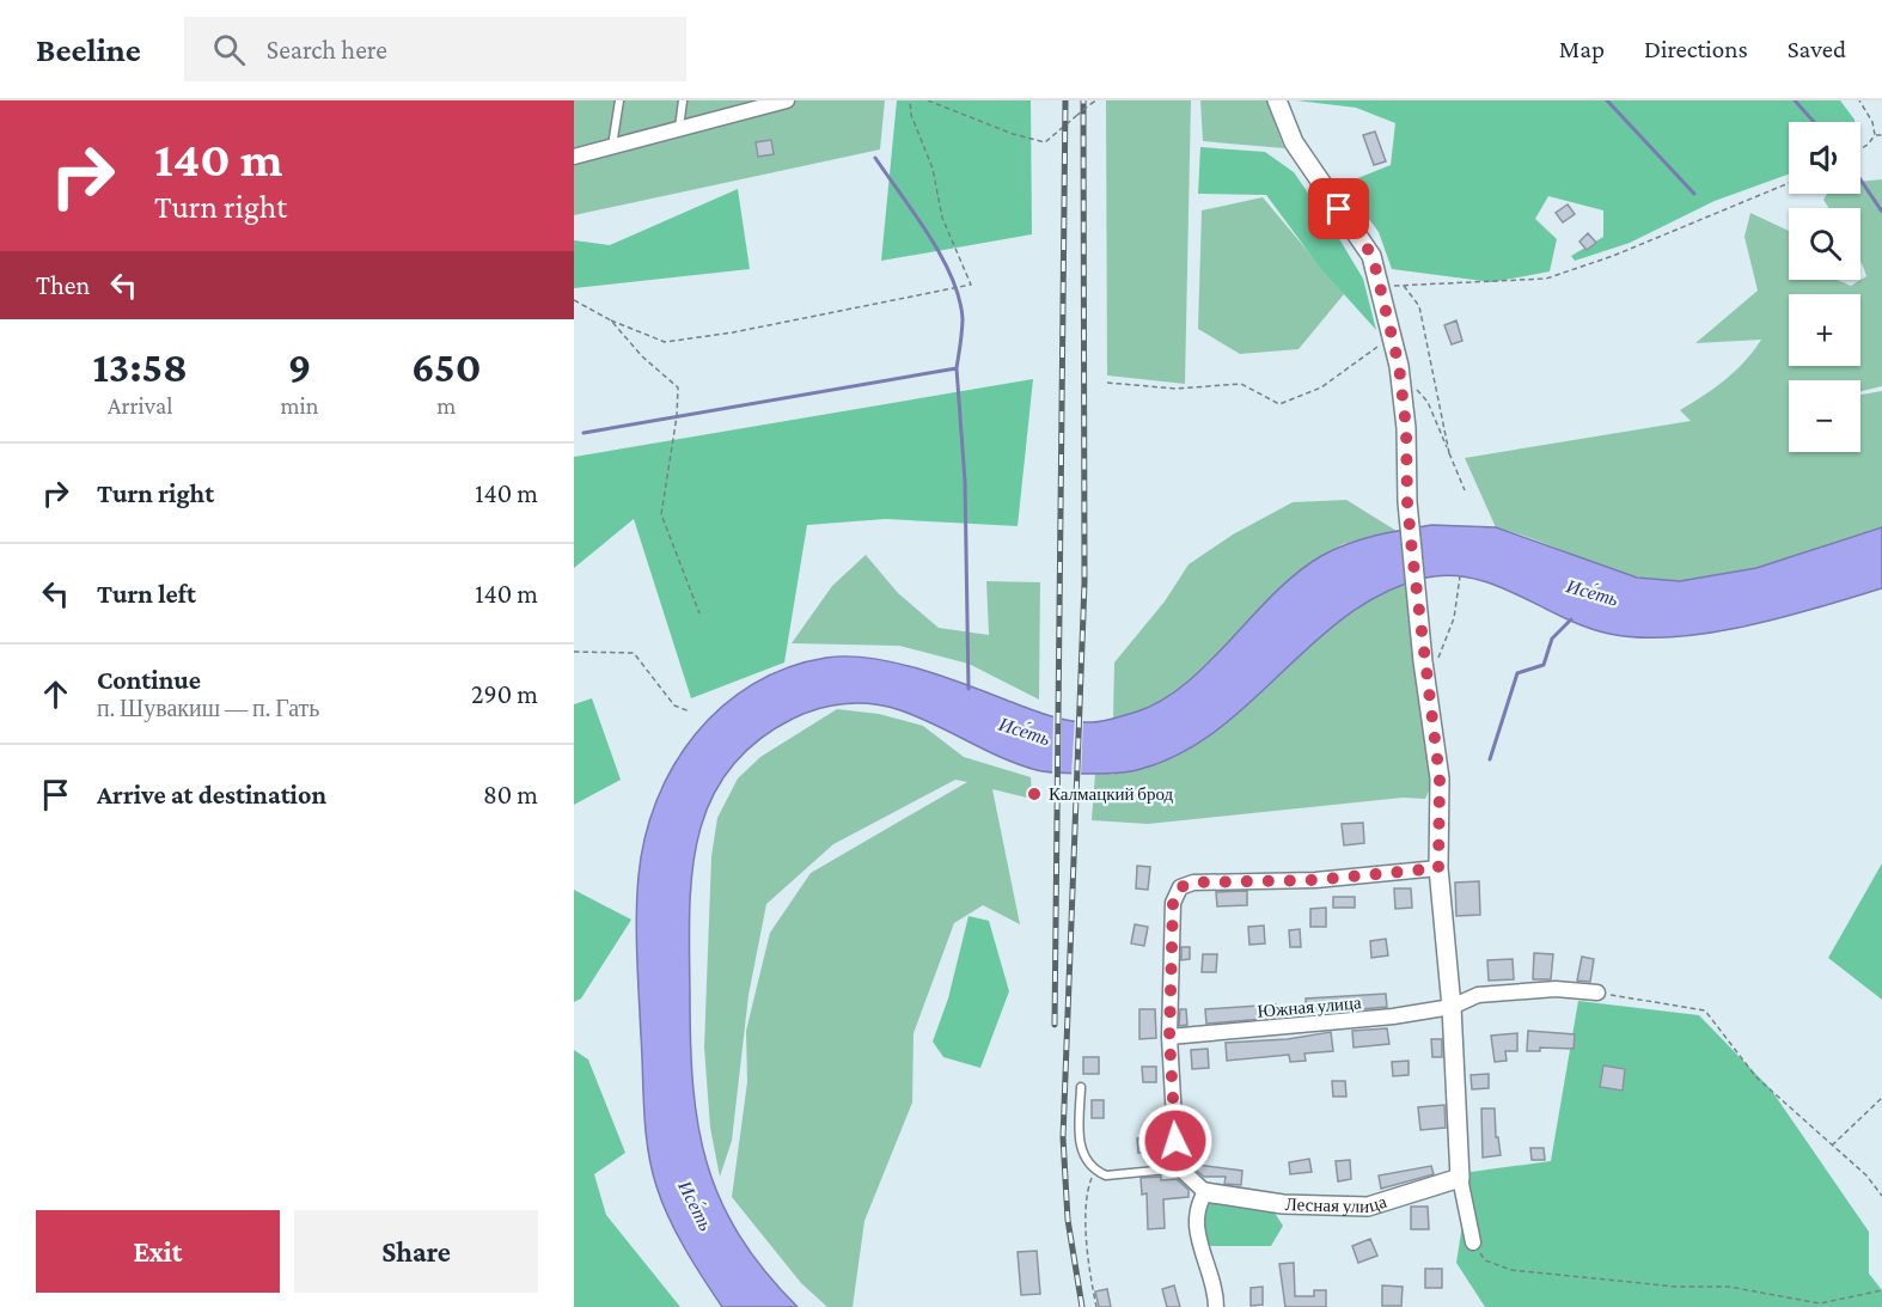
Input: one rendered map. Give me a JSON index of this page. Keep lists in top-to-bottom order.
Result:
{
  "streets": {
    "street": ["Южная улица", "Лесная улица"]
  },
  "water": ["Исе́ть"],
  "places": ["Калмацкий брод"],
  "page": {
    "header": "Beeline",
    "search": "Search here",
    "nav": ["Map", "Directions", "Saved"],
    "turn": ["140 m", "Turn right"],
    "map_buttons": ["+", "−"],
    "then": "Then",
    "eta": [
      "13:58",
      "Arrival",
      "9",
      "min",
      "650",
      "m"
    ],
    "list": [
      {
        "name": "Turn right",
        "value": "140 m"
      },
      {
        "name": "Turn left",
        "value": "140 m"
      },
      {
        "name": "Continue",
        "note": "п. Шувакиш — п. Гать",
        "value": "290 m"
      },
      {
        "name": "Arrive at destination",
        "value": "80 m"
      }
    ],
    "buttons": ["Exit", "Share"]
  }
}
